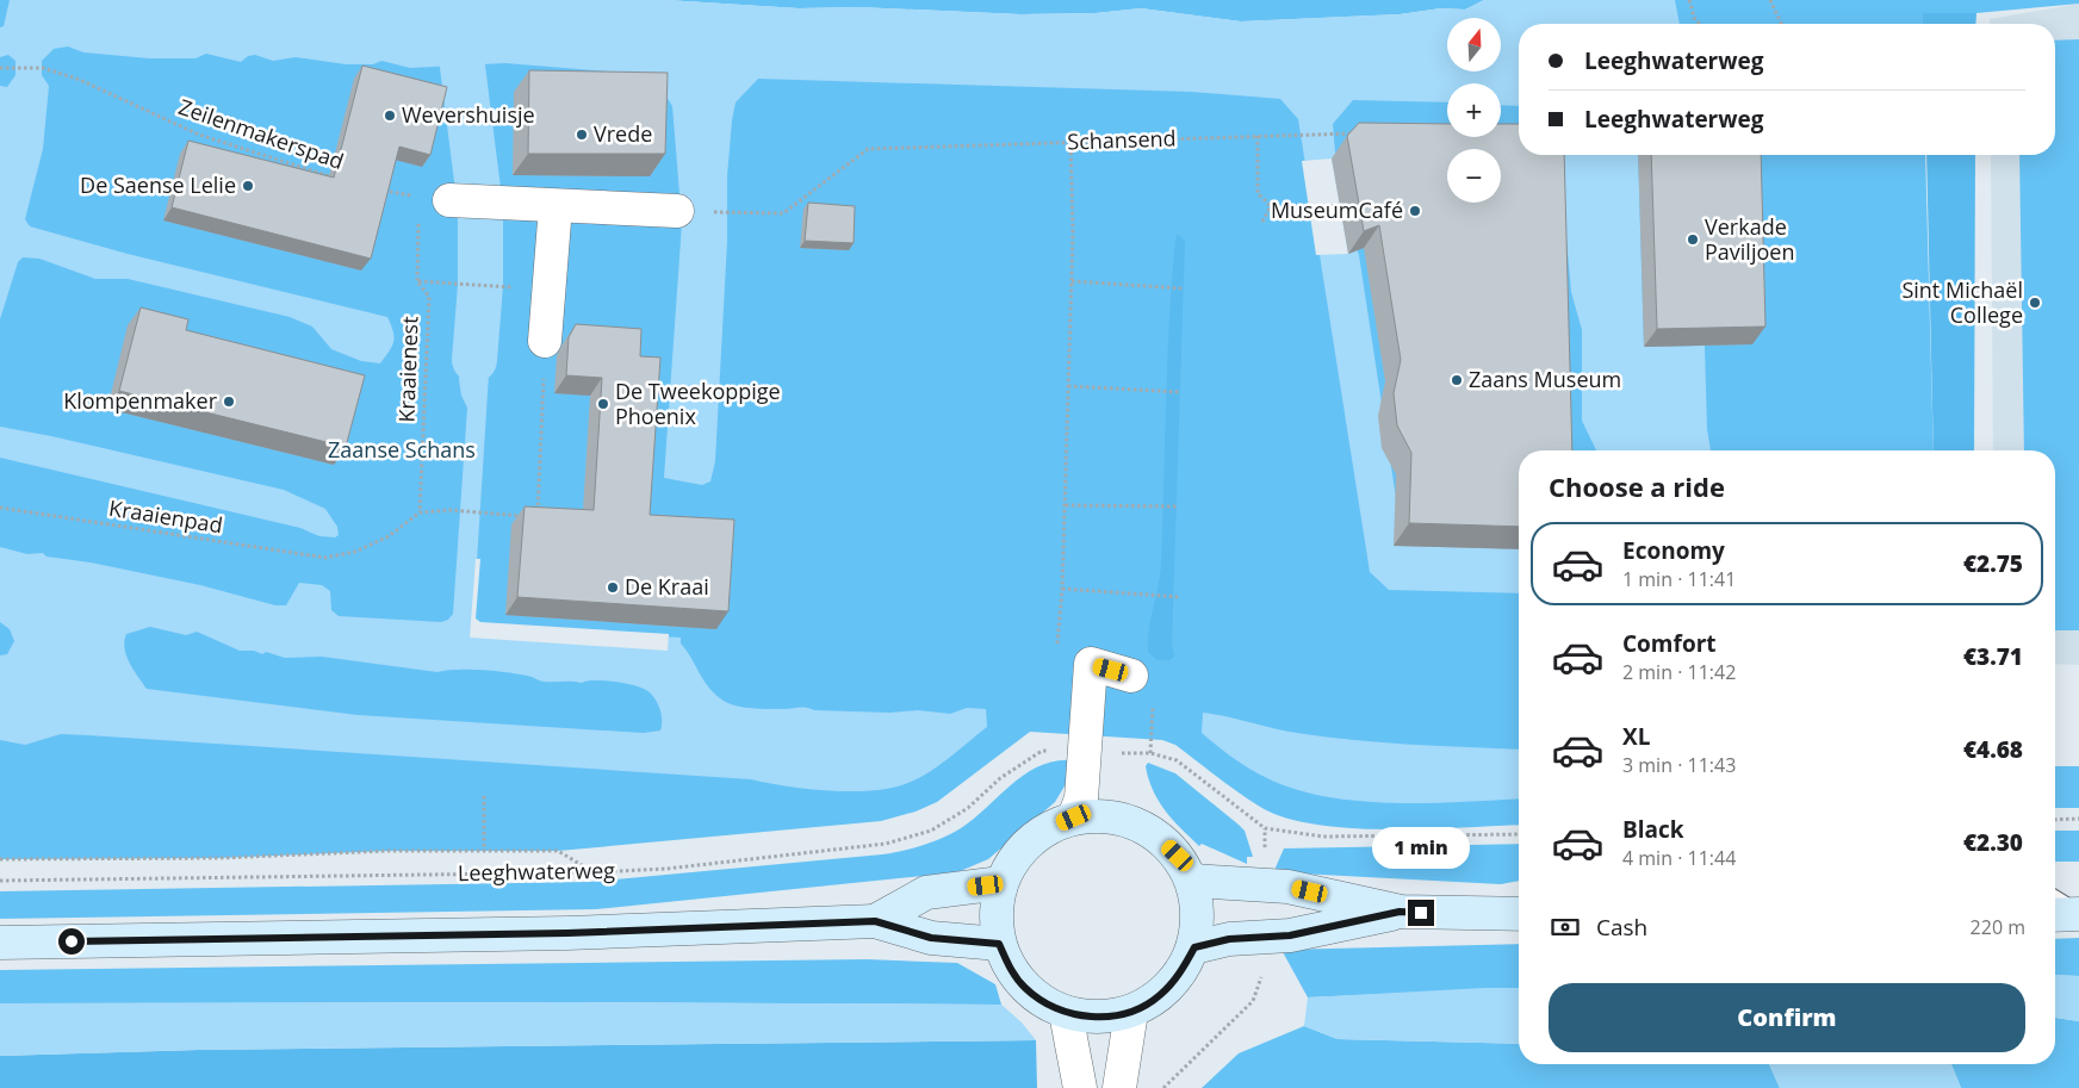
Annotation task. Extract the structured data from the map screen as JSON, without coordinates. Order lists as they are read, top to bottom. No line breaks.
{"streets":{"path":["Zeilenmakerspad","Schansend","Kraaienest","Kraaienpad","Leeghwaterweg"]},"crossings":[["Kraaienest","Kraaienpad"]],"parks":["Zaanse Schans"],"places":["Wevershuisje","Vrede","De Saense Lelie","MuseumCafé","Verkade Paviljoen","Sint Michaël College","Zaans Museum","Klompenmaker","De Tweekoppige Phoenix","De Kraai"],"north":"top","page":{"map_buttons":["+","−"],"banner":["Leeghwaterweg","Leeghwaterweg"],"heading":"Choose a ride","list":[{"name":"Economy","note":"1 min · 11:41","value":"€2.75"},{"name":"Comfort","note":"2 min · 11:42","value":"€3.71"},{"name":"XL","note":"3 min · 11:43","value":"€4.68"},{"name":"Black","note":"4 min · 11:44","value":"€2.30"}],"bubble":"1 min","pay":["Cash","220 m"],"buttons":"Confirm"}}
